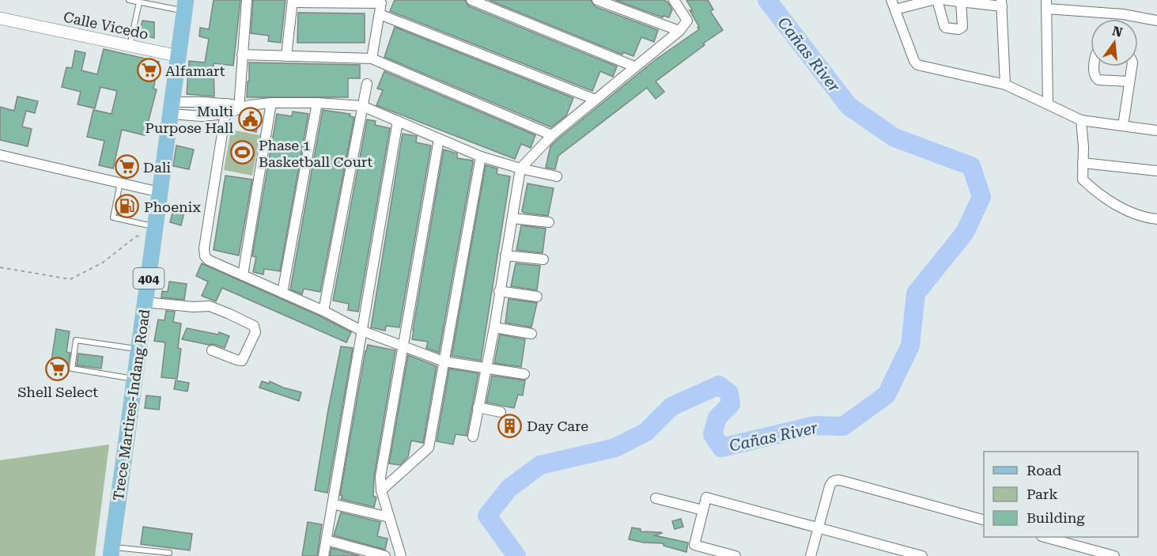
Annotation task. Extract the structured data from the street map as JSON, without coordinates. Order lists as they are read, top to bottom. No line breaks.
{"streets":{"main road":["404","Trece Martires-Indang Road"],"street":["Calle Vicedo"]},"crossings":[["Calle Vicedo","Trece Martires-Indang Road"]],"water":["Cañas River"],"places":{"supermarket":["Alfamart","Dali","Shell Select"],"public building":["Multi Purpose Hall"],"sports":["Phase 1 Basketball Court"],"fuel station":["Phoenix"],"building":["Day Care"]},"legend":["Road","Park","Building"],"north":"top"}
